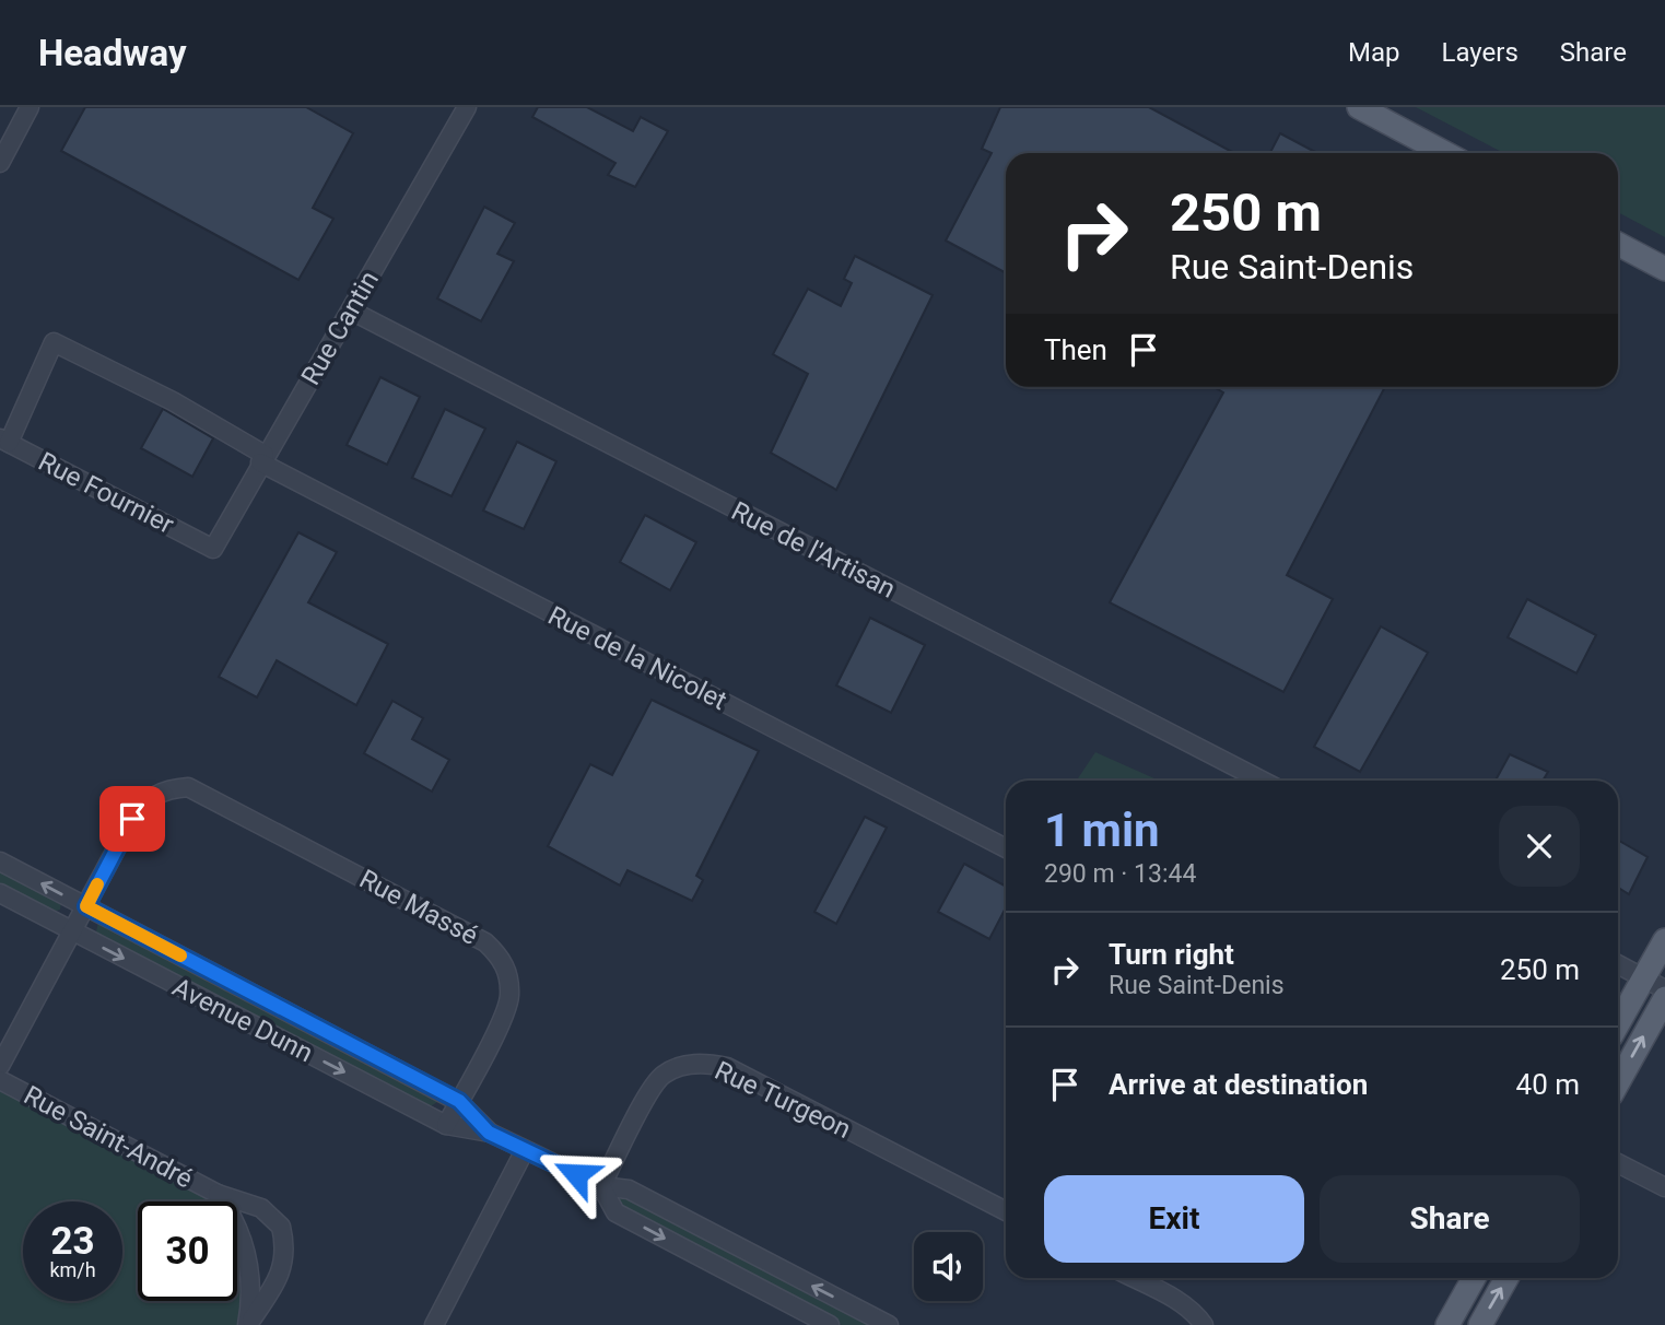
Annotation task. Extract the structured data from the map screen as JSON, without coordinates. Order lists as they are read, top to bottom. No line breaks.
{"streets":{"street":["Rue Cantin","Rue Fournier","Rue de l'Artisan","Rue de la Nicolet","Rue Massé","Avenue Dunn","Rue Turgeon","Rue Saint-André"]},"crossings":[["Rue Cantin","Rue Fournier"],["Rue Cantin","Rue de l'Artisan"],["Rue Cantin","Rue de la Nicolet"],["Rue Fournier","Rue de la Nicolet"],["Rue Massé","Avenue Dunn"],["Avenue Dunn","Rue Turgeon"]],"page":{"header":"Headway","nav":["Map","Layers","Share"],"turn":["250 m","Rue Saint-Denis"],"then":"Then","heading":["1 min","290 m · 13:44"],"list":[{"name":"Turn right","note":"Rue Saint-Denis","value":"250 m"},{"name":"Arrive at destination","value":"40 m"}],"buttons":["Exit","Share"],"speed":"23 km/h","limit":"30"}}
